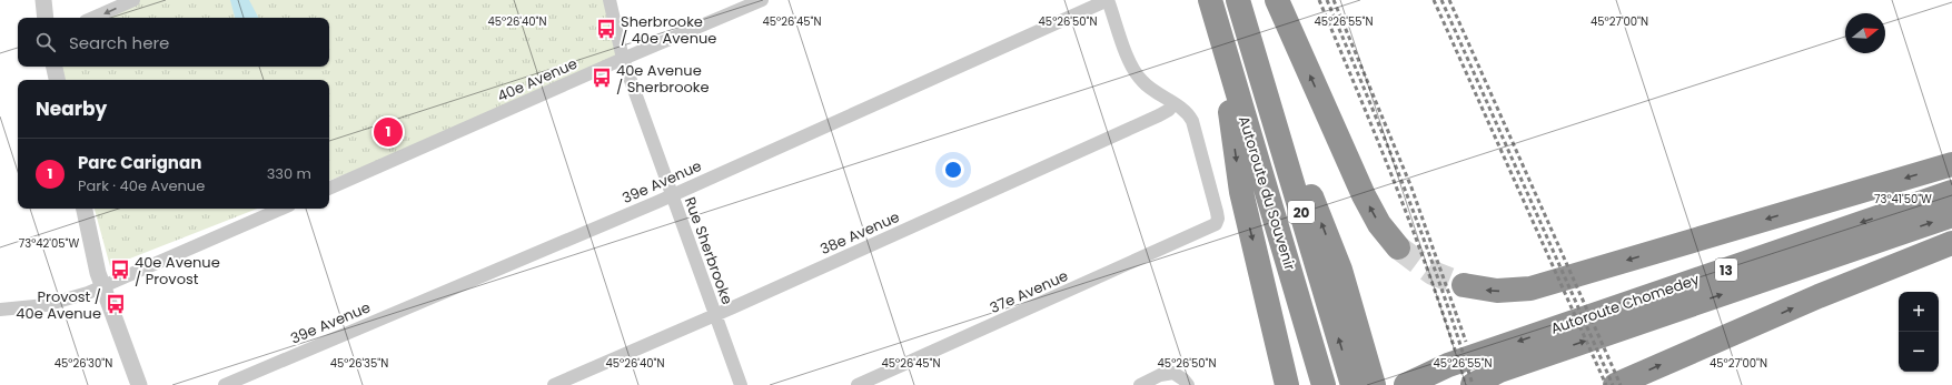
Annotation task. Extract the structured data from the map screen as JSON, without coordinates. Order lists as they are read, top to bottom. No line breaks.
{"streets":{"highway":["Autoroute du Souvenir","20","13","Autoroute Chomedey"],"street":["40e Avenue","39e Avenue","38e Avenue","Rue Sherbrooke","37e Avenue"]},"crossings":[["40e Avenue","Rue Sherbrooke"],["39e Avenue","Rue Sherbrooke"],["38e Avenue","Rue Sherbrooke"],["38e Avenue","37e Avenue"]],"places":{"bus stop":["Sherbrooke / 40e Avenue","40e Avenue / Sherbrooke","40e Avenue / Provost","Provost / 40e Avenue"]},"north":"right","page":{"search":"Search here","heading":"Nearby","pins":"1","list":[{"mark":"1","name":"Parc Carignan","note":"Park · 40e Avenue","value":"330 m"}],"map_buttons":["+","−"]},"coordinates":["45°26'40\"N","45°26'45\"N","45°26'50\"N","45°26'55\"N","45°27'00\"N","73°41'50\"W","73°42'05\"W","45°26'30\"N","45°26'35\"N"]}
